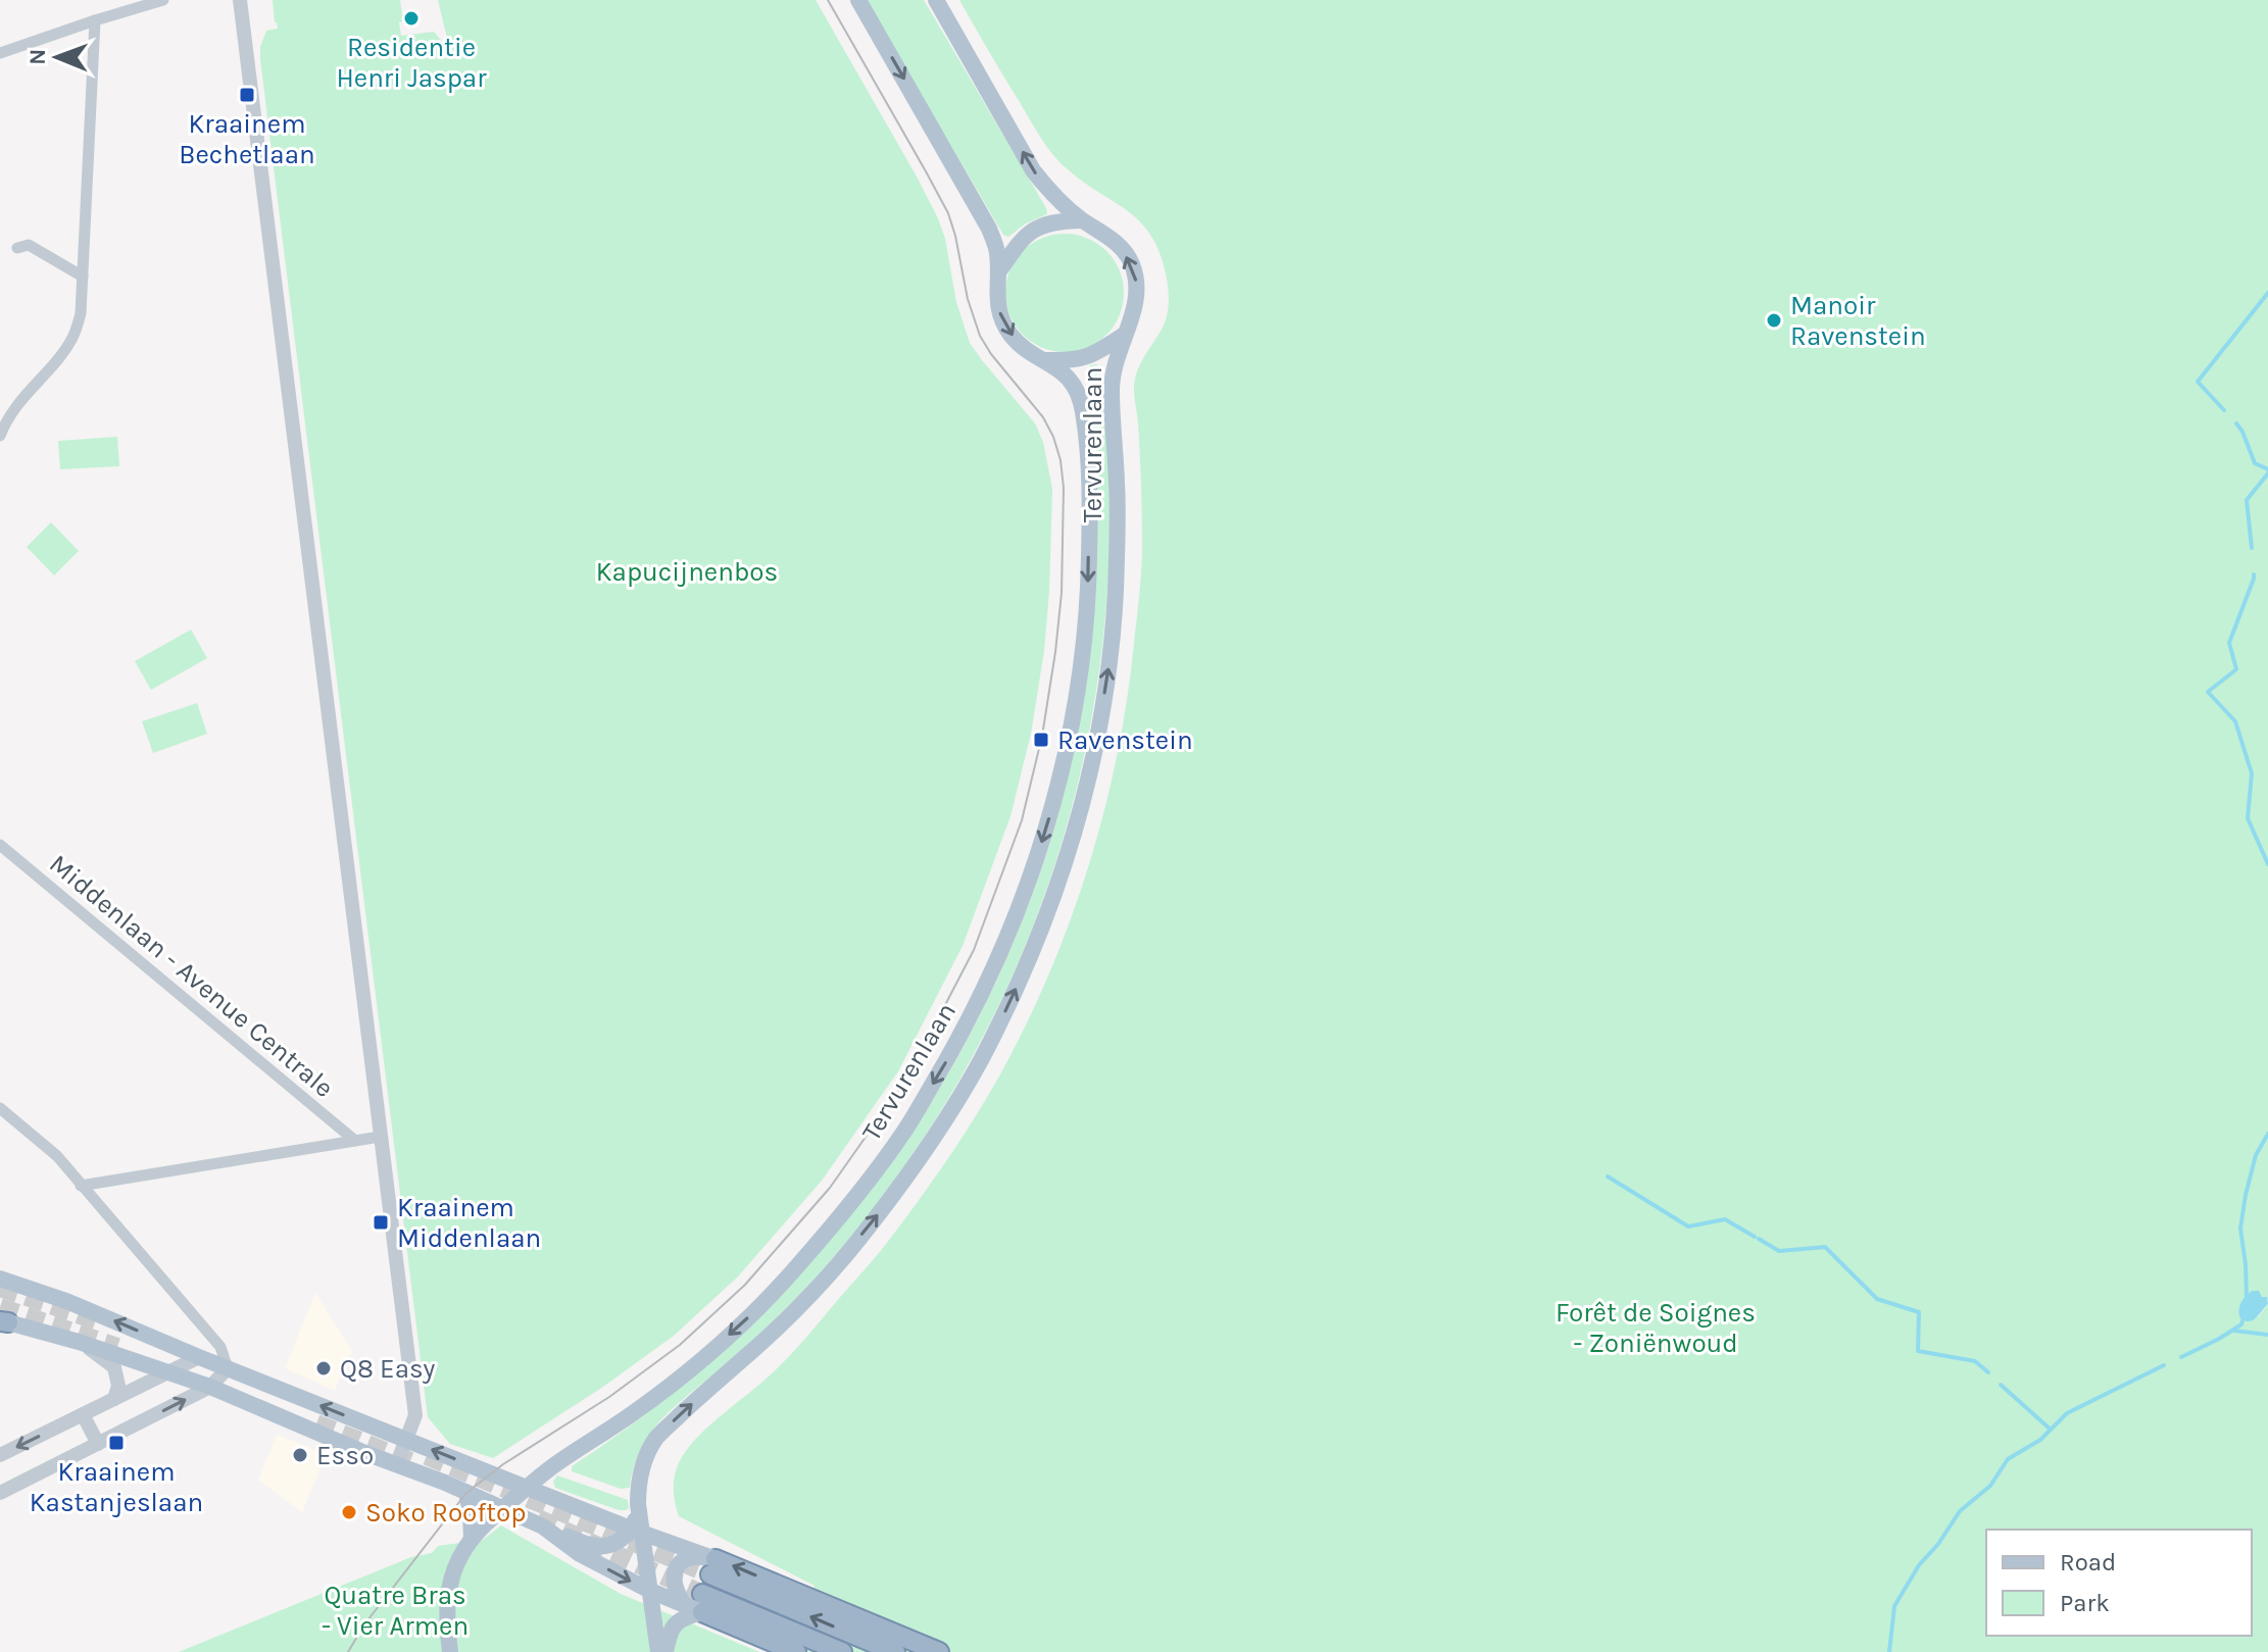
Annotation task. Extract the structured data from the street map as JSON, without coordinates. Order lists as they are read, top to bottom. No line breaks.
{"streets":{"main road":["Tervurenlaan"],"street":["Middenlaan - Avenue Centrale"]},"parks":["Kapucijnenbos","Forêt de Soignes - Zoniënwoud","Quatre Bras - Vier Armen"],"places":{"other":["Residentie Henri Jaspar","Manoir Ravenstein","Q8 Easy","Esso","Soko Rooftop"],"transit":["Kraainem Bechetlaan","Ravenstein","Kraainem Middenlaan","Kraainem Kastanjeslaan"]},"legend":["Road","Park"],"north":"left"}
